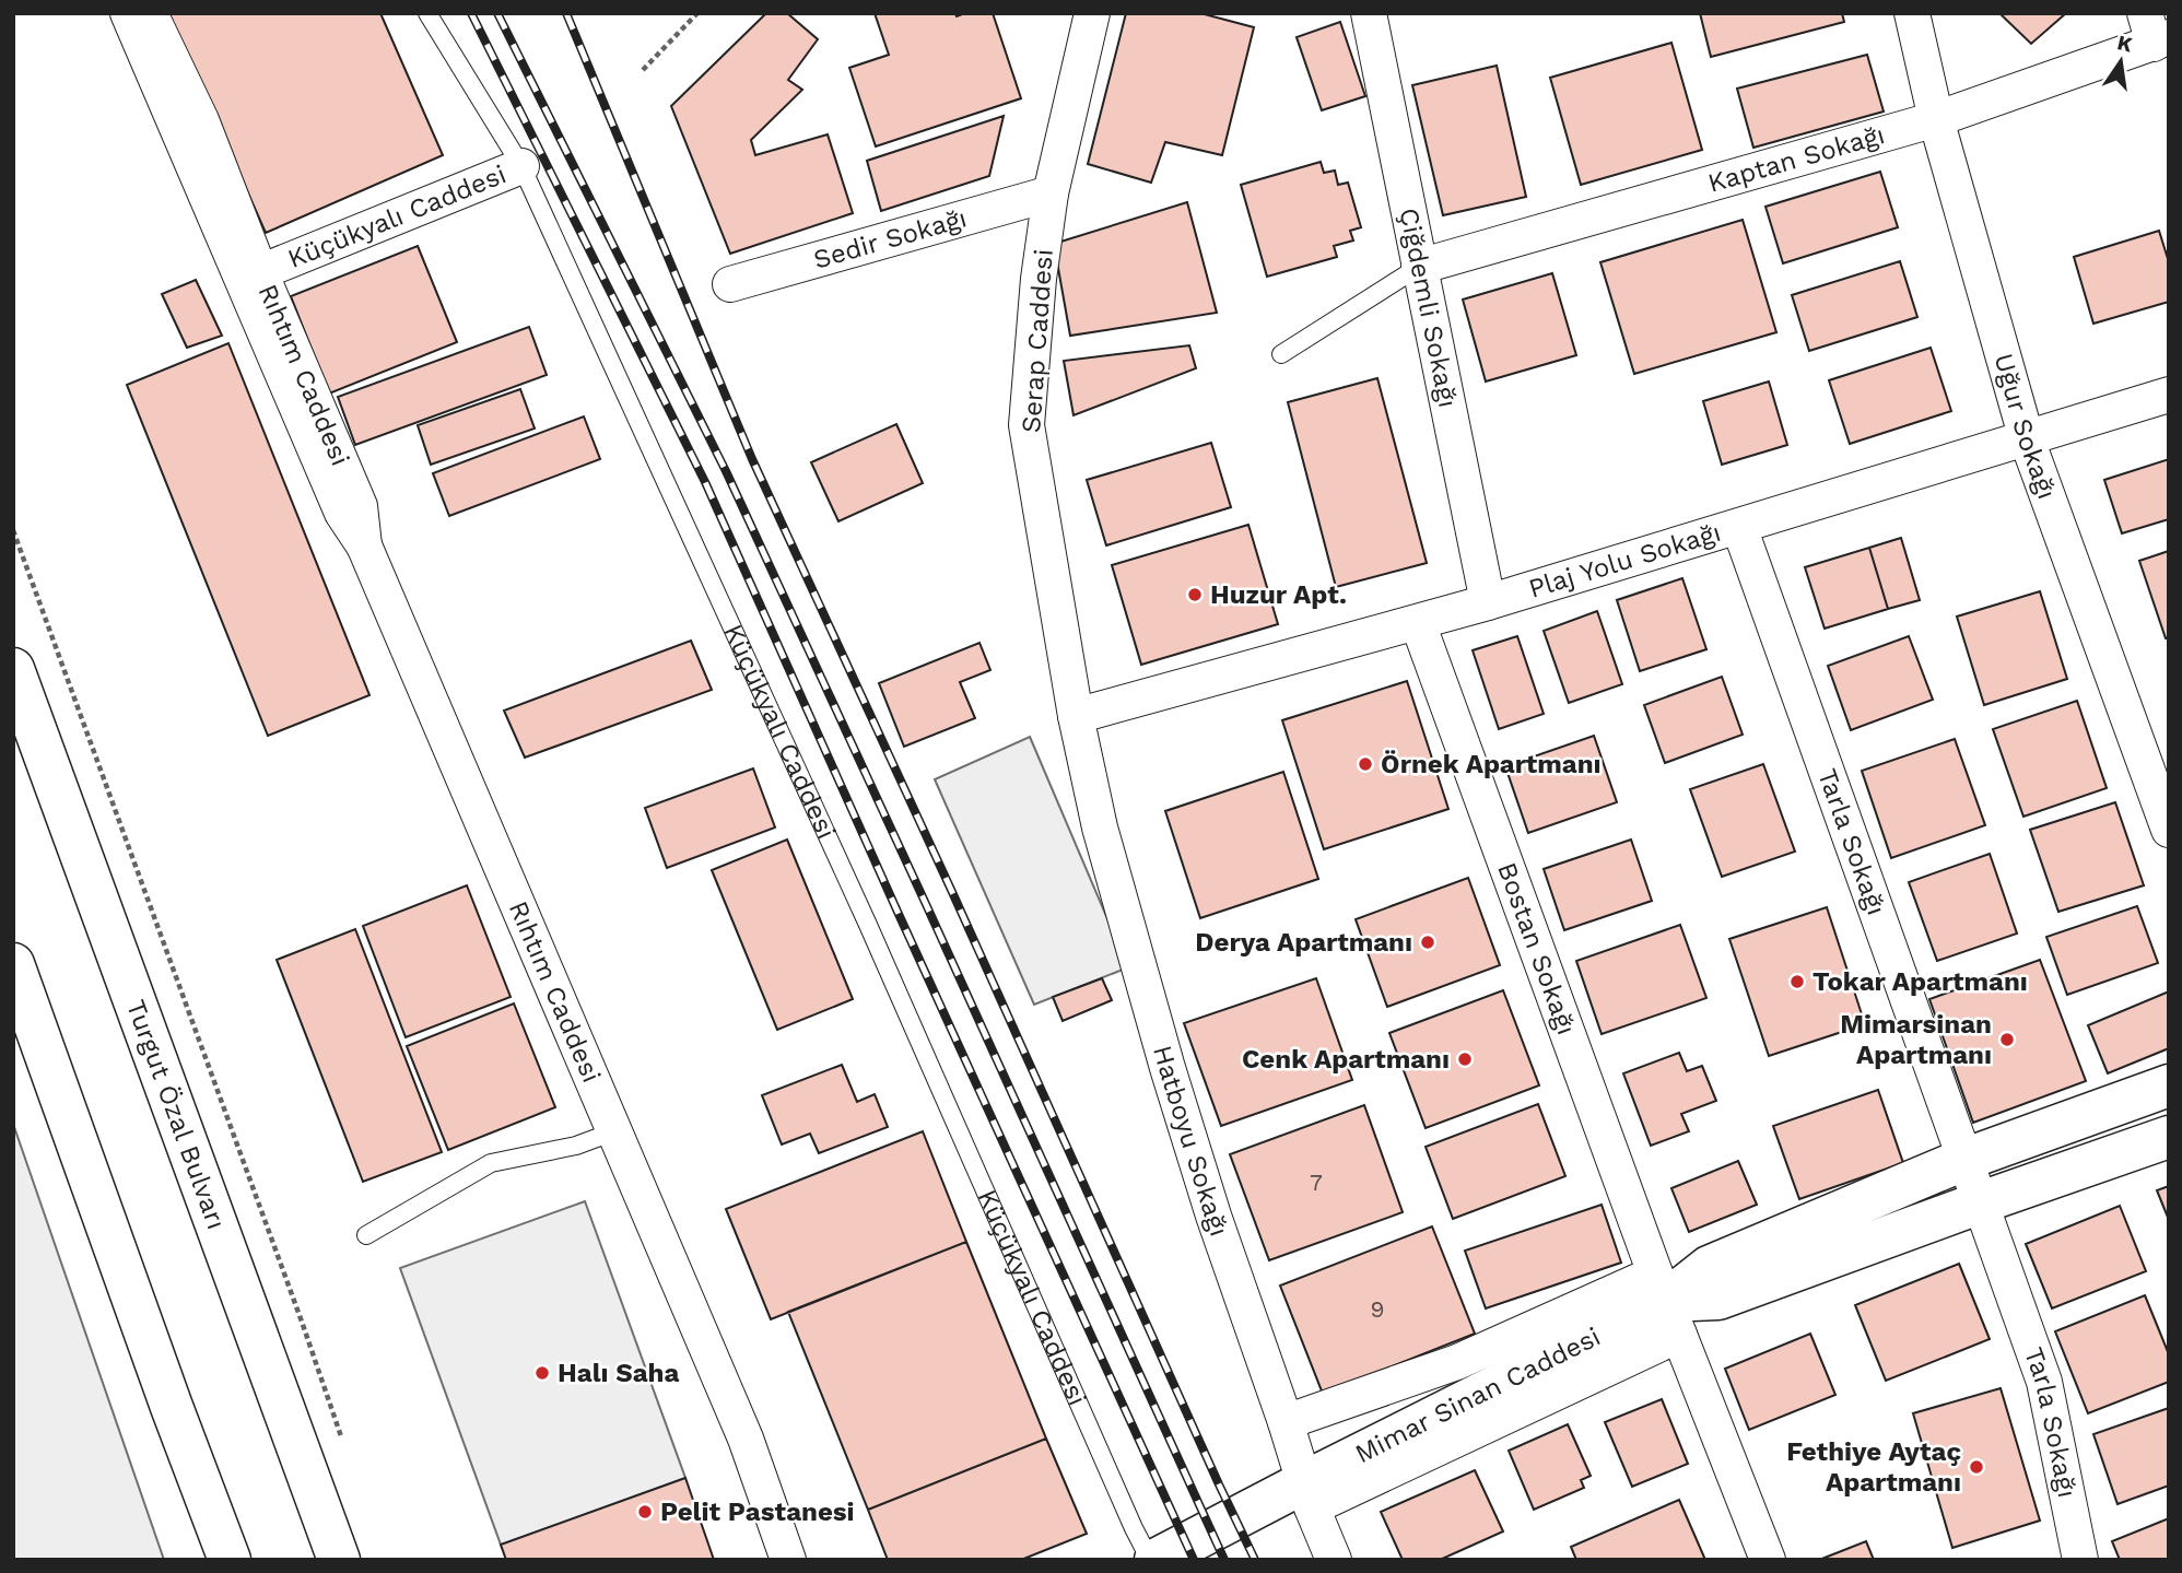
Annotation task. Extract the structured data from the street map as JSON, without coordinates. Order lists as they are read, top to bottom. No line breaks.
{"streets":{"main road":["Turgut Özal Bulvarı","Mimar Sinan Caddesi"],"street":["Kaptan Sokağı","Küçükyalı Caddesi","Sedir Sokağı","Çiğdemli Sokağı","Serap Caddesi","Rıhtım Caddesi","Uğur Sokağı","Plaj Yolu Sokağı","Tarla Sokağı","Bostan Sokağı","Hatboyu Sokağı"]},"crossings":[["Kaptan Sokağı","Çiğdemli Sokağı"],["Kaptan Sokağı","Uğur Sokağı"],["Küçükyalı Caddesi","Rıhtım Caddesi"],["Küçükyalı Caddesi","Mimar Sinan Caddesi"],["Sedir Sokağı","Serap Caddesi"],["Çiğdemli Sokağı","Plaj Yolu Sokağı"],["Serap Caddesi","Plaj Yolu Sokağı"],["Serap Caddesi","Hatboyu Sokağı"],["Uğur Sokağı","Plaj Yolu Sokağı"],["Plaj Yolu Sokağı","Tarla Sokağı"],["Plaj Yolu Sokağı","Bostan Sokağı"],["Plaj Yolu Sokağı","Hatboyu Sokağı"],["Tarla Sokağı","Mimar Sinan Caddesi"],["Bostan Sokağı","Mimar Sinan Caddesi"],["Hatboyu Sokağı","Mimar Sinan Caddesi"]],"places":["Huzur Apt.","Örnek Apartmanı","Derya Apartmanı","Tokar Apartmanı","Mimarsinan Apartmanı","Cenk Apartmanı","Halı Saha","Fethiye Aytaç Apartmanı","Pelit Pastanesi"],"house_numbers":["7","9"],"north":"top"}
